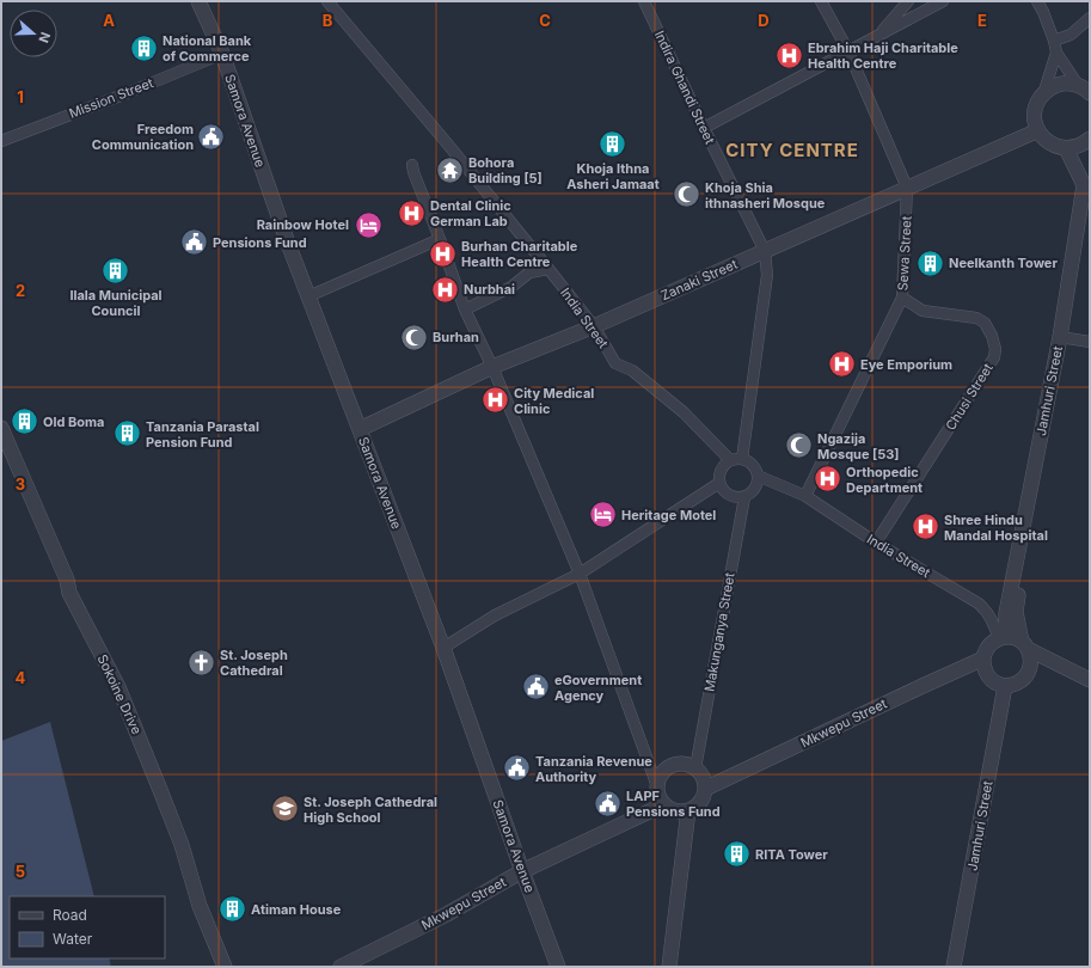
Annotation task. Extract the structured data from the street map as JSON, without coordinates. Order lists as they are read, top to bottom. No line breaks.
{"streets":{"street":["Indira Ghandi Street","Mission Street","Samora Avenue","Sewa Street","Zanaki Street","India Street","Jamhuri Street","Chusi Street","Makunganya Street","Sokoine Drive","Mkwepu Street"]},"crossings":[["Indira Ghandi Street","Zanaki Street"],["Mission Street","Samora Avenue"],["Samora Avenue","Zanaki Street"],["Samora Avenue","Mkwepu Street"],["Sewa Street","Zanaki Street"],["Sewa Street","India Street"],["Sewa Street","Chusi Street"],["Zanaki Street","India Street"],["India Street","Jamhuri Street"],["India Street","Chusi Street"],["India Street","Makunganya Street"],["India Street","Mkwepu Street"],["Jamhuri Street","Mkwepu Street"],["Makunganya Street","Mkwepu Street"]],"districts":["CITY CENTRE"],"places":{"building":["National Bank of Commerce","Khoja Ithna Asheri Jamaat","Neelkanth Tower","Ilala Municipal Council","Old Boma","Tanzania Parastal Pension Fund","RITA Tower","Atiman House"],"hospital":["Ebrahim Haji Charitable Health Centre","Dental Clinic German Lab","Burhan Charitable Health Centre","Nurbhai","Eye Emporium","City Medical Clinic","Orthopedic Department","Shree Hindu Mandal Hospital"],"public building":["Freedom Communication","Pensions Fund","eGovernment Agency","Tanzania Revenue Authority","LAPF Pensions Fund"],"temple":["Bohora Building [5]"],"mosque":["Khoja Shia ithnasheri Mosque","Burhan","Ngazija Mosque [53]"],"hotel":["Rainbow Hotel","Heritage Motel"],"church":["St. Joseph Cathedral"],"school or university":["St. Joseph Cathedral High School"]},"legend":["Road","Water"],"north":"right","grid":{"columns":["A","B","C","D","E"],"rows":["1","2","3","4","5"]}}
